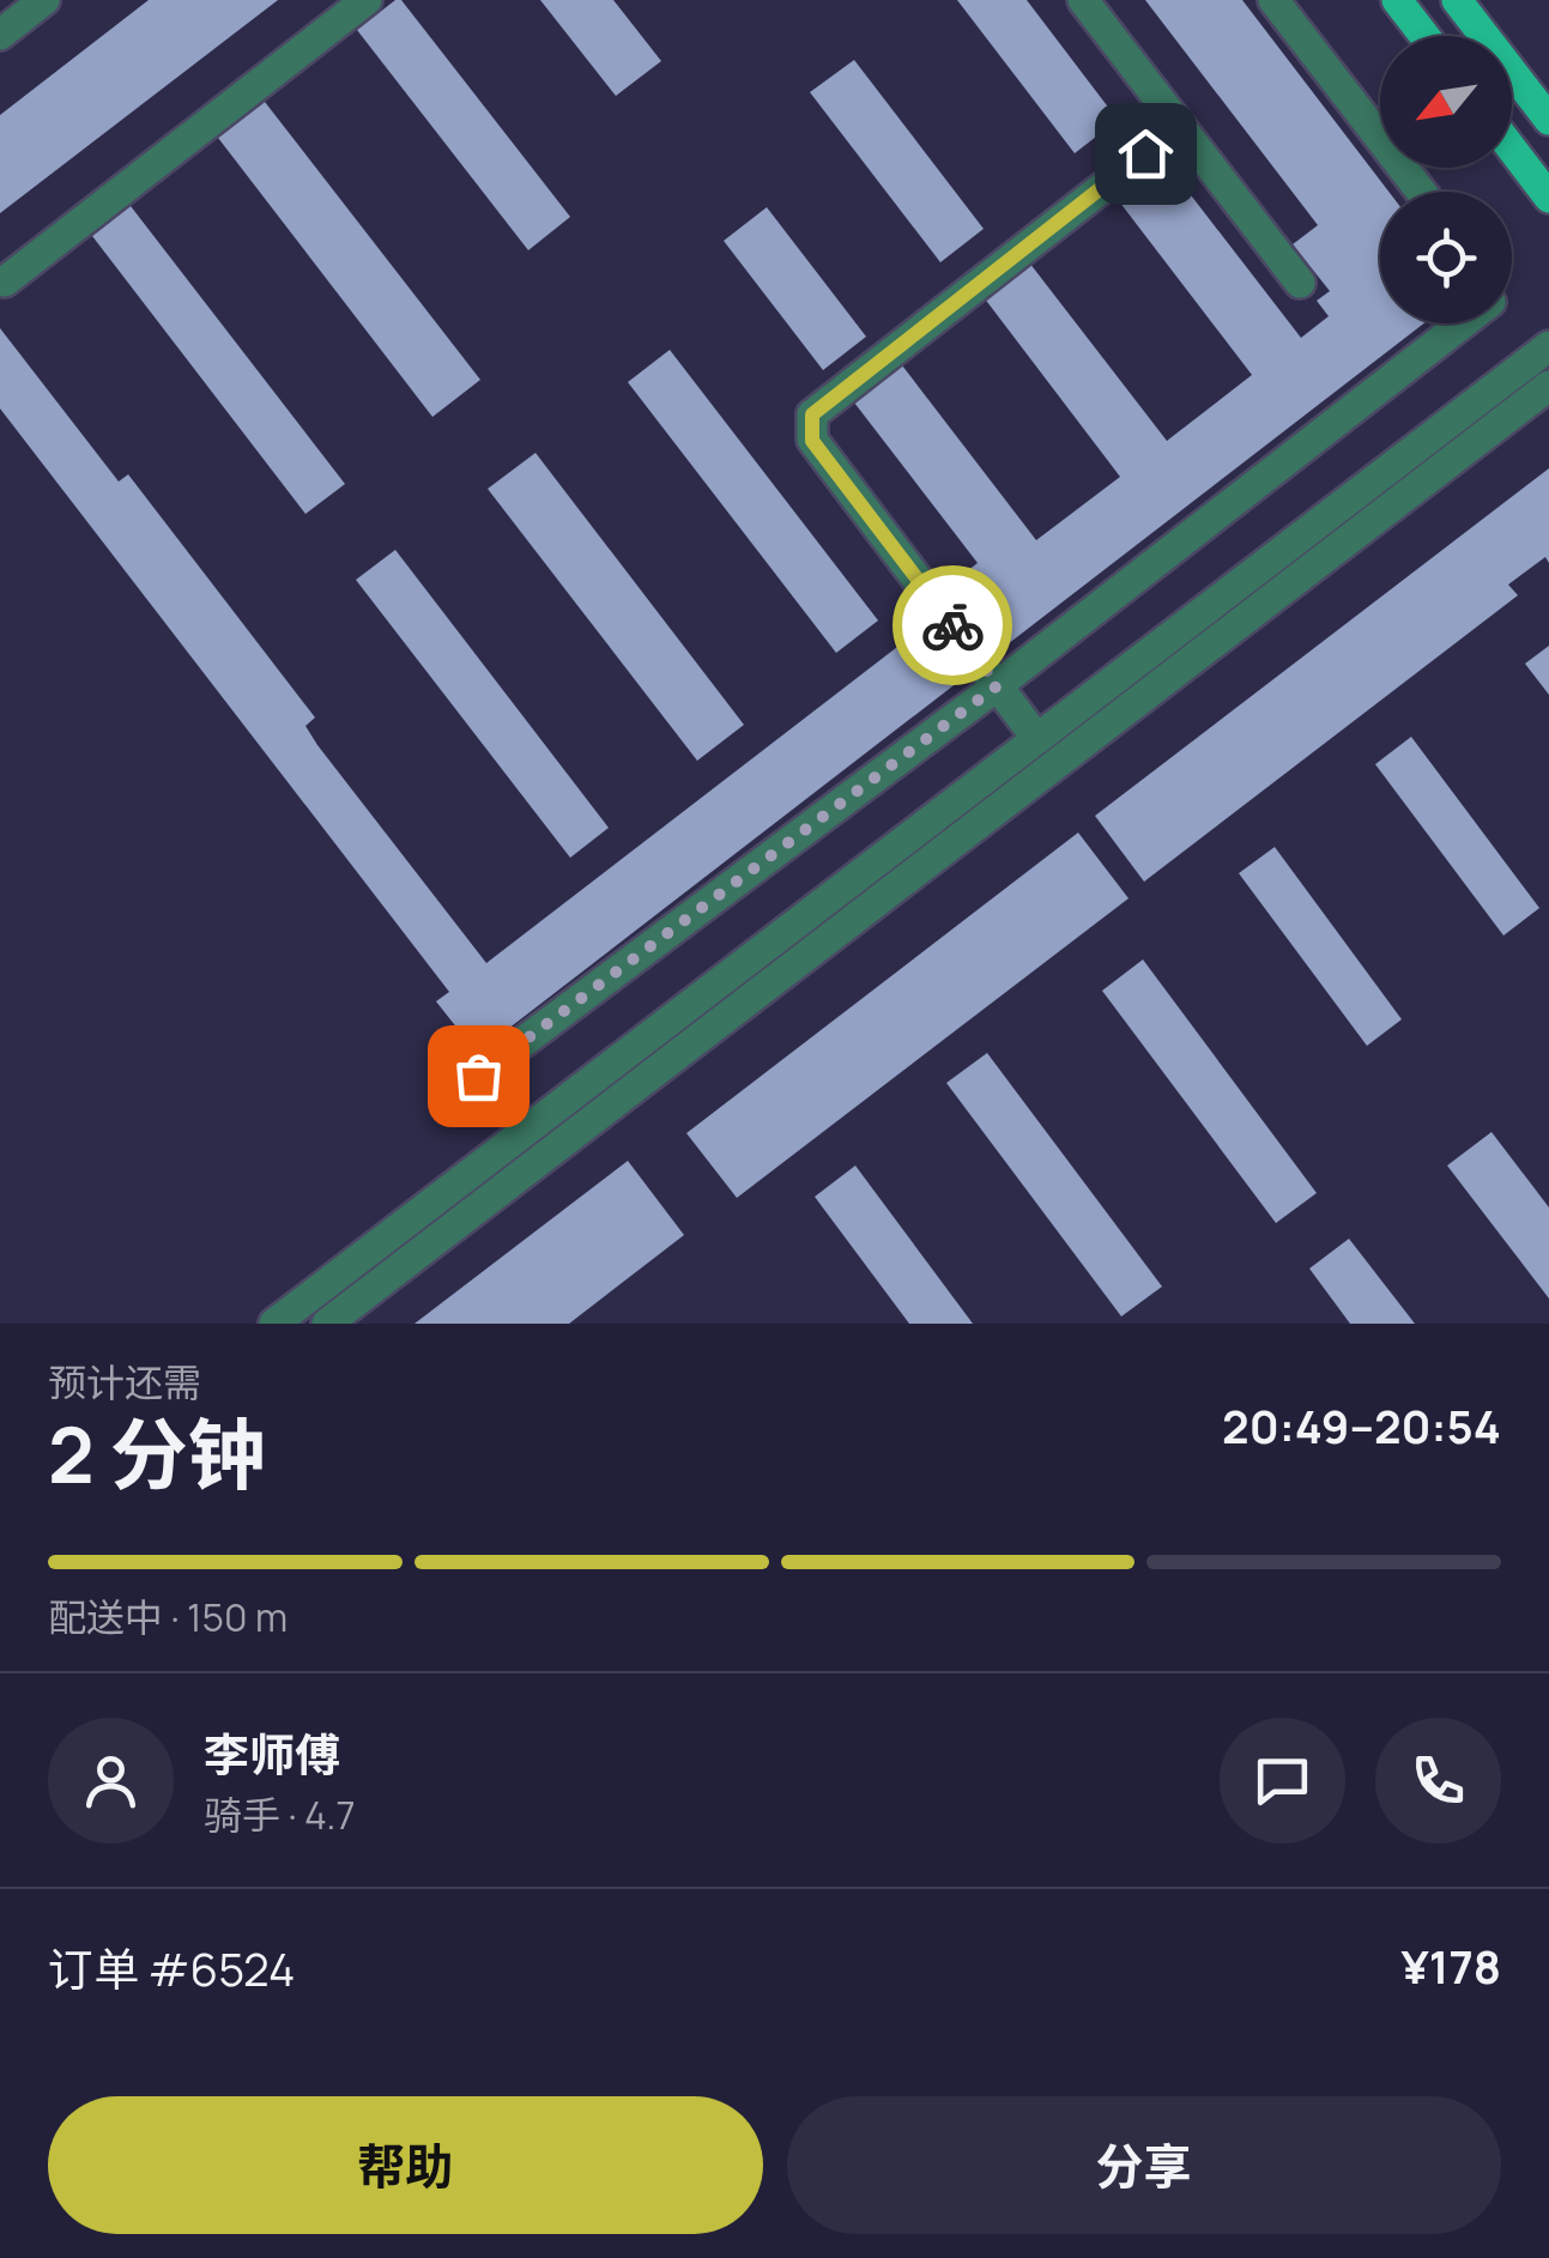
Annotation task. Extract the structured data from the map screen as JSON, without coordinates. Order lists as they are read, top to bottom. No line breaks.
{"north":"bottom left","page":{"heading":["2 分钟","预计还需","20:49–20:54"],"panel":["李师傅","骑手 · 4.7","订单 #6524","¥178"],"bar":"配送中 · 150 m","buttons":["帮助","分享"]}}
